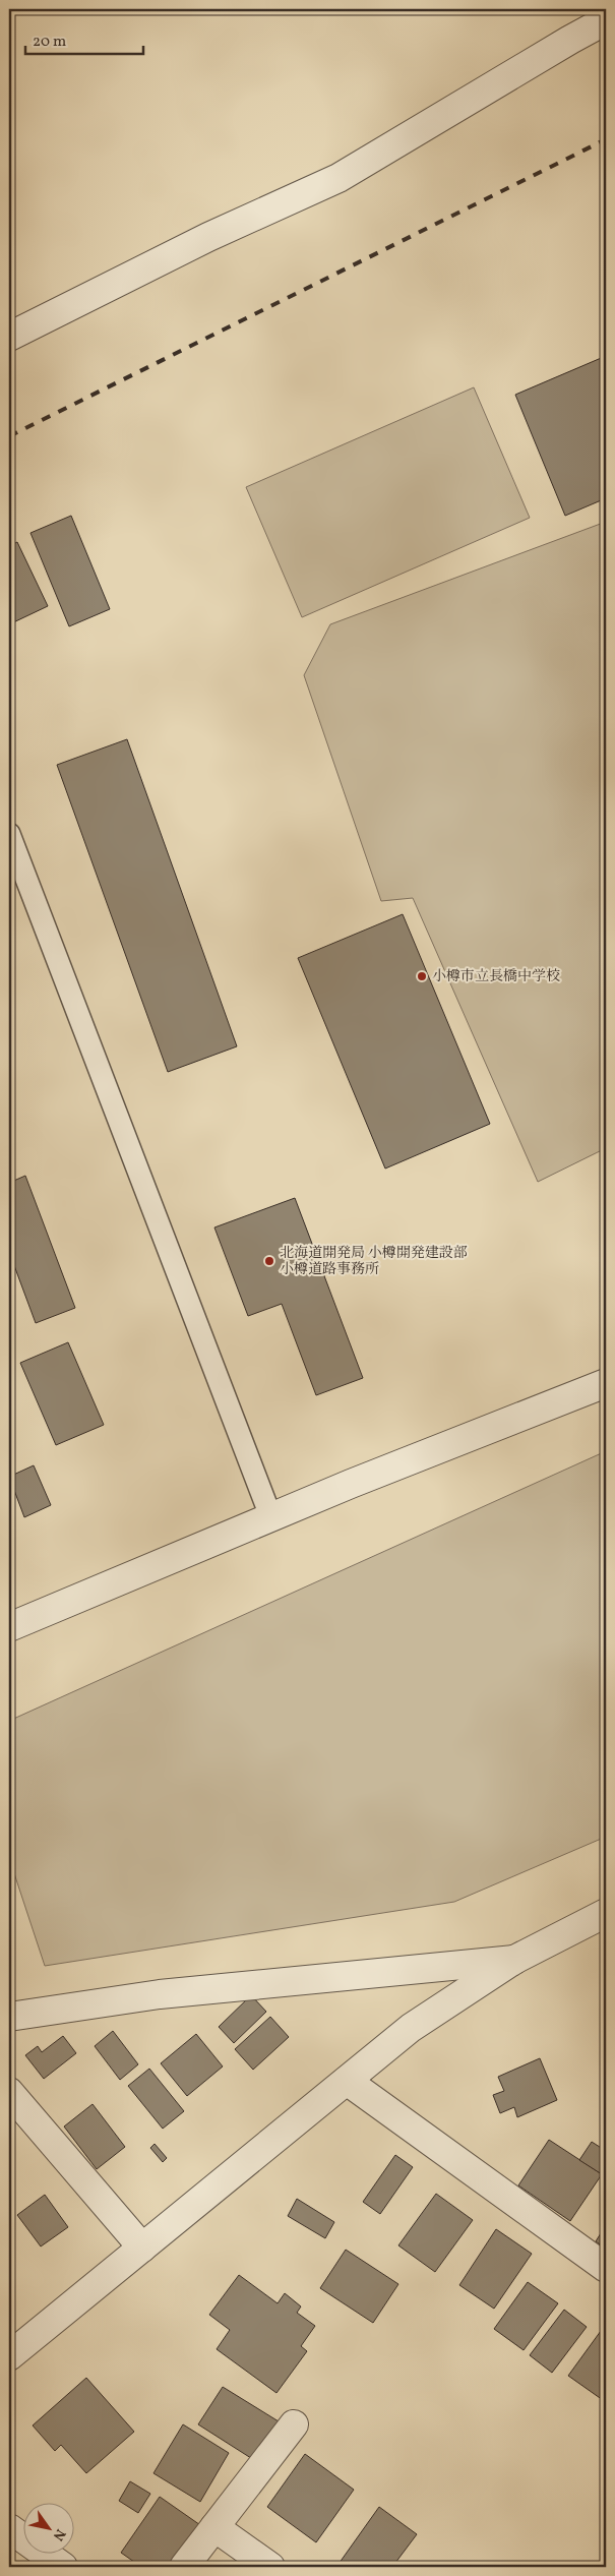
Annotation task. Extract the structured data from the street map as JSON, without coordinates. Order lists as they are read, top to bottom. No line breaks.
{"places":["小樽市立長橋中学校","北海道開発局 小樽開発建設部 小樽道路事務所"],"scale_bar":"20 m","north":"bottom right"}
